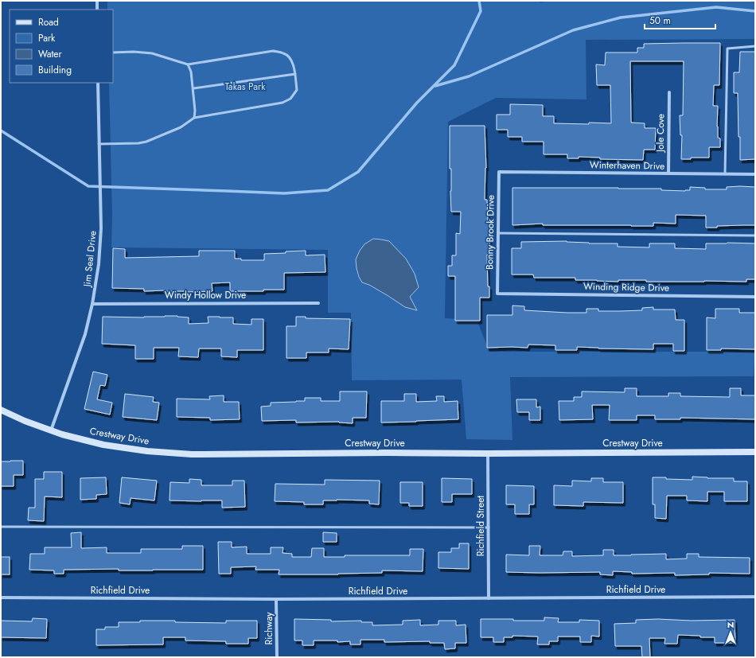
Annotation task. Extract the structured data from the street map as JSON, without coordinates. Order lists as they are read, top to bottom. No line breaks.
{"streets":{"main road":["Crestway Drive"],"street":["Jole Cove","Winterhaven Drive","Bonny Brook Drive","Jim Seal Drive","Winding Ridge Drive","Windy Hollow Drive","Richfield Street","Richfield Drive","Richway"]},"crossings":[["Jole Cove","Winterhaven Drive"],["Winterhaven Drive","Bonny Brook Drive"],["Bonny Brook Drive","Winding Ridge Drive"],["Jim Seal Drive","Windy Hollow Drive"],["Jim Seal Drive","Crestway Drive"],["Crestway Drive","Richfield Street"],["Richfield Street","Richfield Drive"],["Richfield Drive","Richway"]],"parks":["Takas Park"],"legend":["Road","Park","Water","Building"],"scale_bar":"50 m","north":"top"}
